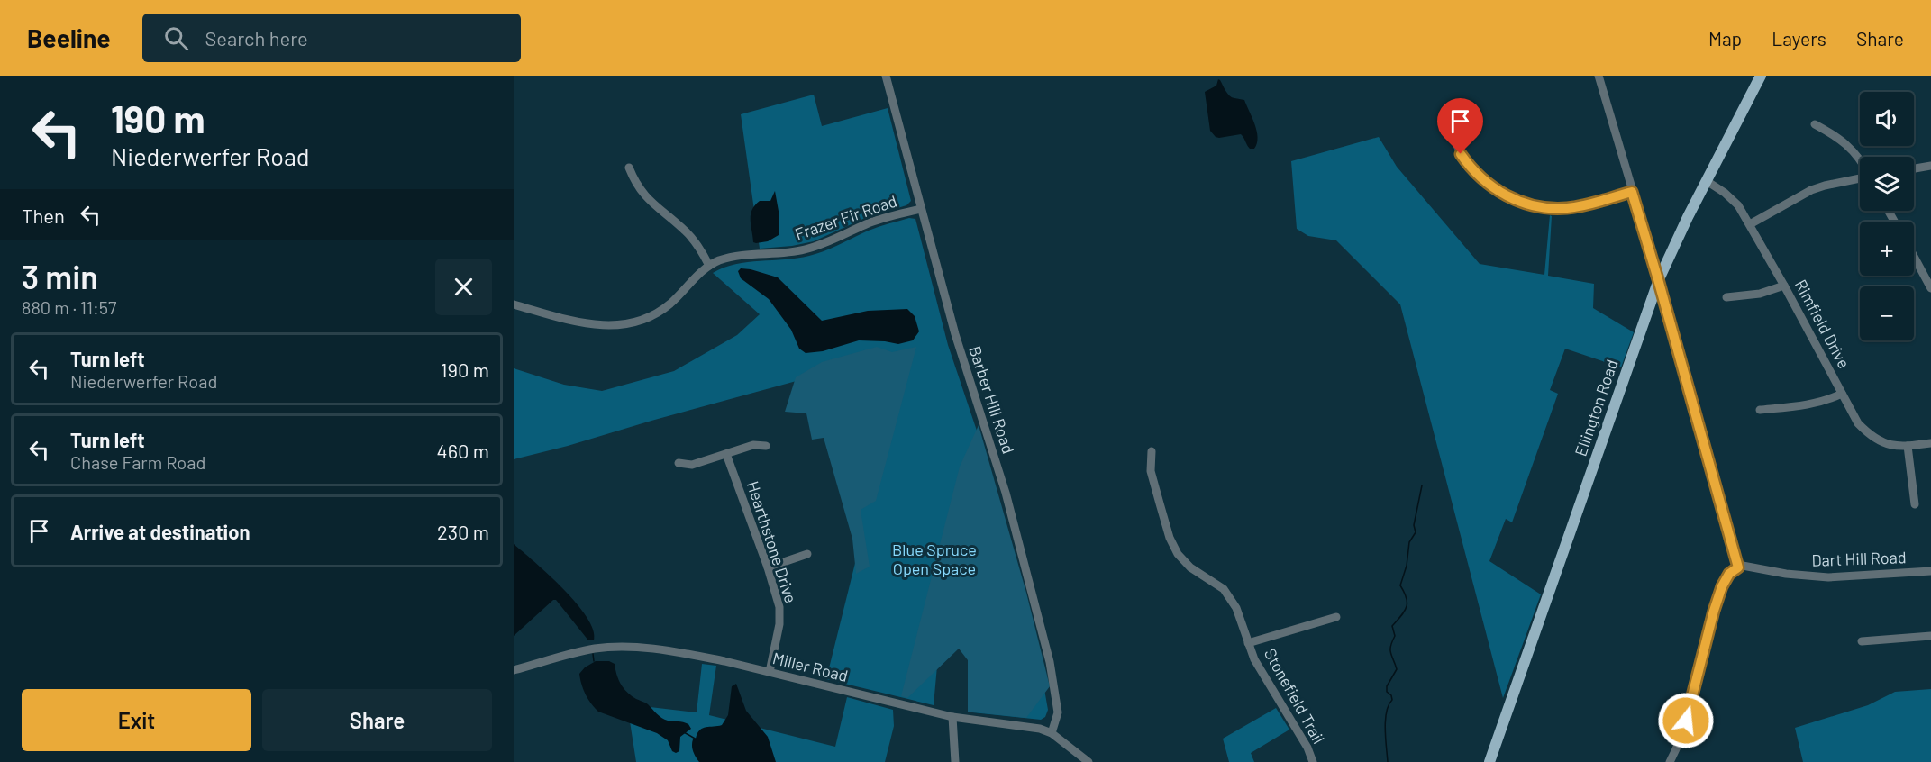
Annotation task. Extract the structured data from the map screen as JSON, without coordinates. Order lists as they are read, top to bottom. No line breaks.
{"streets":{"main road":["Ellington Road"],"street":["Frazer Fir Road","Rimfield Drive","Barber Hill Road","Hearthstone Drive","Dart Hill Road","Miller Road","Stonefield Trail"]},"crossings":[["Frazer Fir Road","Barber Hill Road"],["Rimfield Drive","Ellington Road"],["Barber Hill Road","Miller Road"],["Hearthstone Drive","Miller Road"]],"parks":["Blue Spruce Open Space"],"page":{"header":"Beeline","search":"Search here","nav":["Map","Layers","Share"],"turn":["190 m","Niederwerfer Road"],"map_buttons":["+","−"],"then":"Then","heading":["3 min","880 m · 11:57"],"list":[{"name":"Turn left","note":"Niederwerfer Road","value":"190 m"},{"name":"Turn left","note":"Chase Farm Road","value":"460 m"},{"name":"Arrive at destination","value":"230 m"}],"buttons":["Exit","Share"]}}
